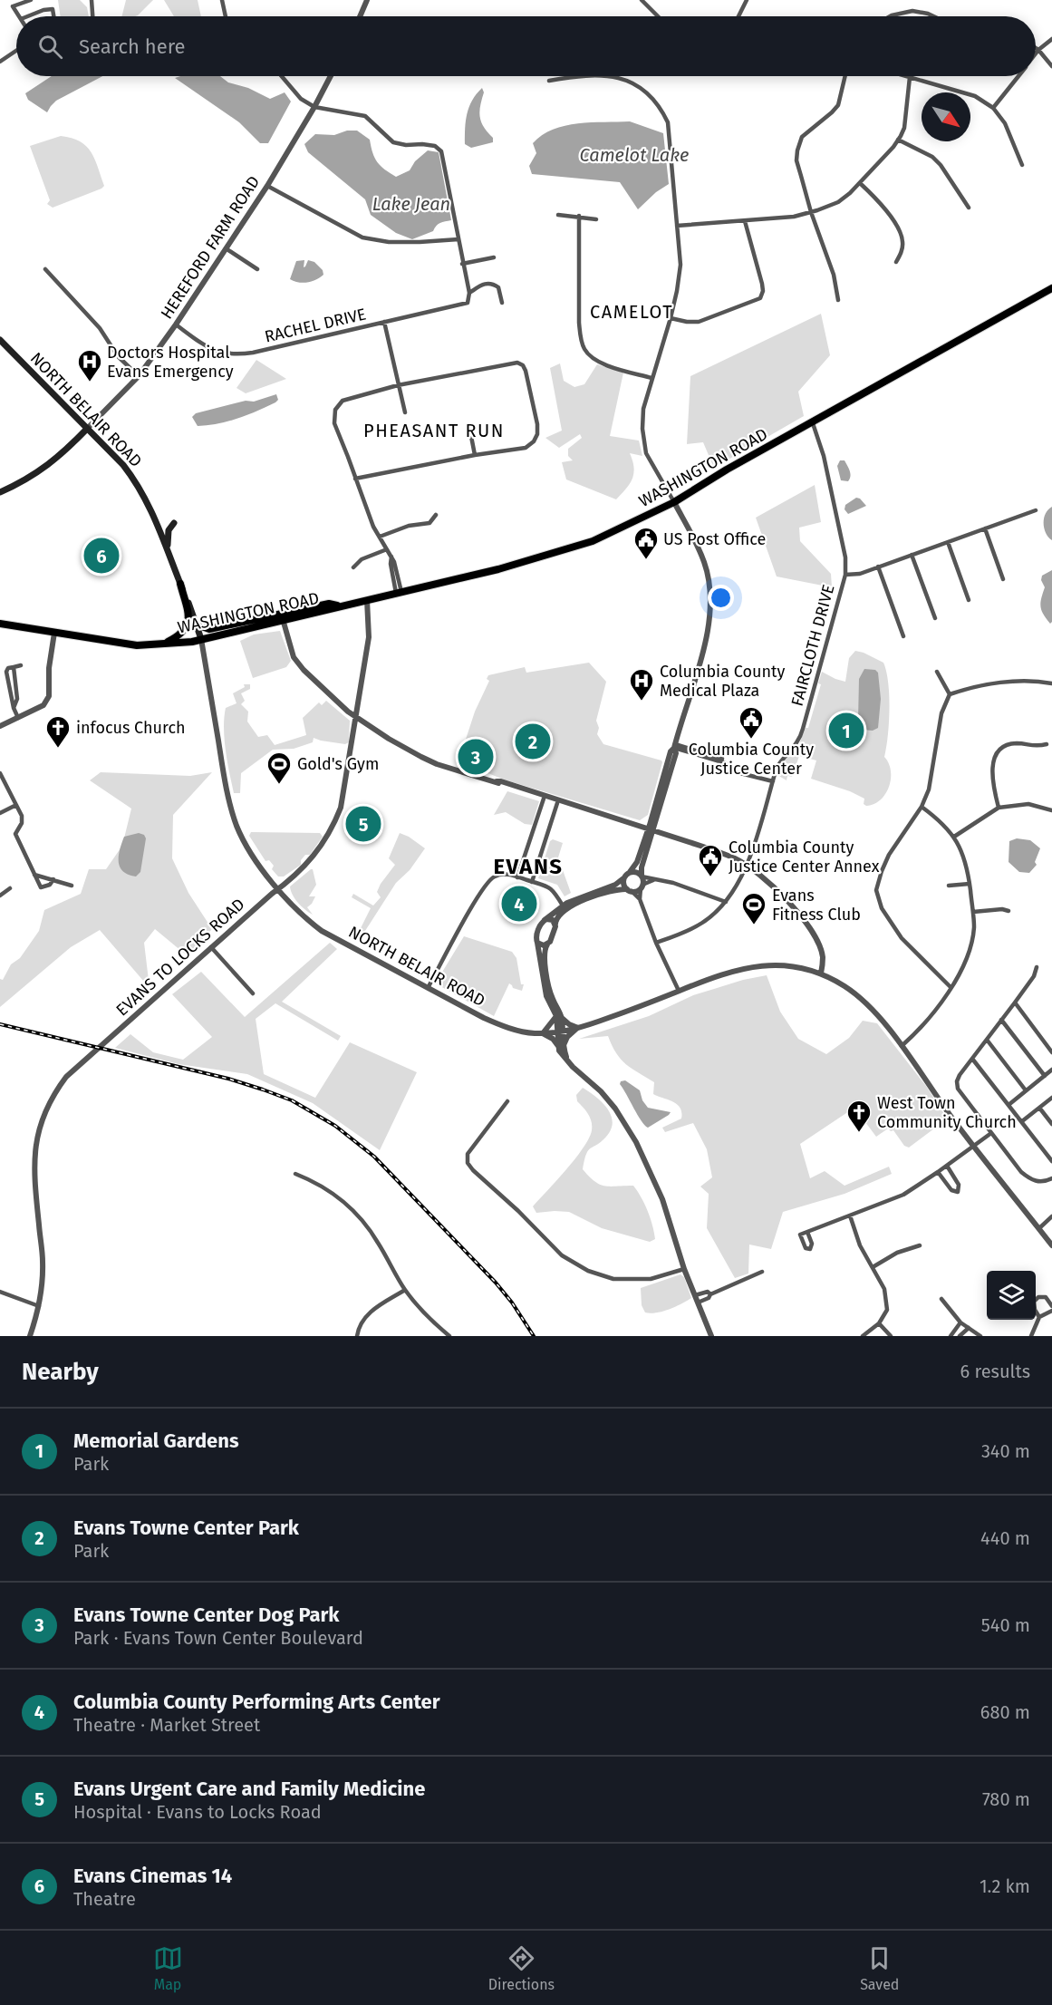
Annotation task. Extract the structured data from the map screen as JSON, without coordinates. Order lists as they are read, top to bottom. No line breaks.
{"streets":{"main road":["NORTH BELAIR ROAD","WASHINGTON ROAD"],"street":["HEREFORD FARM ROAD","RACHEL DRIVE","FAIRCLOTH DRIVE","EVANS TO LOCKS ROAD"]},"crossings":[["HEREFORD FARM ROAD","RACHEL DRIVE"],["HEREFORD FARM ROAD","NORTH BELAIR ROAD"],["NORTH BELAIR ROAD","WASHINGTON ROAD"],["NORTH BELAIR ROAD","FAIRCLOTH DRIVE"],["NORTH BELAIR ROAD","EVANS TO LOCKS ROAD"],["WASHINGTON ROAD","FAIRCLOTH DRIVE"],["WASHINGTON ROAD","EVANS TO LOCKS ROAD"]],"districts":["CAMELOT","PHEASANT RUN","EVANS"],"water":["Camelot Lake","Lake Jean"],"places":{"hospital":["Doctors Hospital Evans Emergency","Columbia County Medical Plaza"],"public building":["US Post Office","Columbia County Justice Center","Columbia County Justice Center Annex"],"church":["infocus Church","West Town Community Church"],"sports":["Gold's Gym","Evans Fitness Club"]},"north":"bottom right","page":{"search":"Search here","pins":["6","1","2","3","5","4"],"heading":["Nearby","6 results"],"list":[{"mark":"1","name":"Memorial Gardens","note":"Park","value":"340 m"},{"mark":"2","name":"Evans Towne Center Park","note":"Park","value":"440 m"},{"mark":"3","name":"Evans Towne Center Dog Park","note":"Park · Evans Town Center Boulevard","value":"540 m"},{"mark":"4","name":"Columbia County Performing Arts Center","note":"Theatre · Market Street","value":"680 m"},{"mark":"5","name":"Evans Urgent Care and Family Medicine","note":"Hospital · Evans to Locks Road","value":"780 m"},{"mark":"6","name":"Evans Cinemas 14","note":"Theatre","value":"1.2 km"}],"nav":["Map","Directions","Saved"]}}
